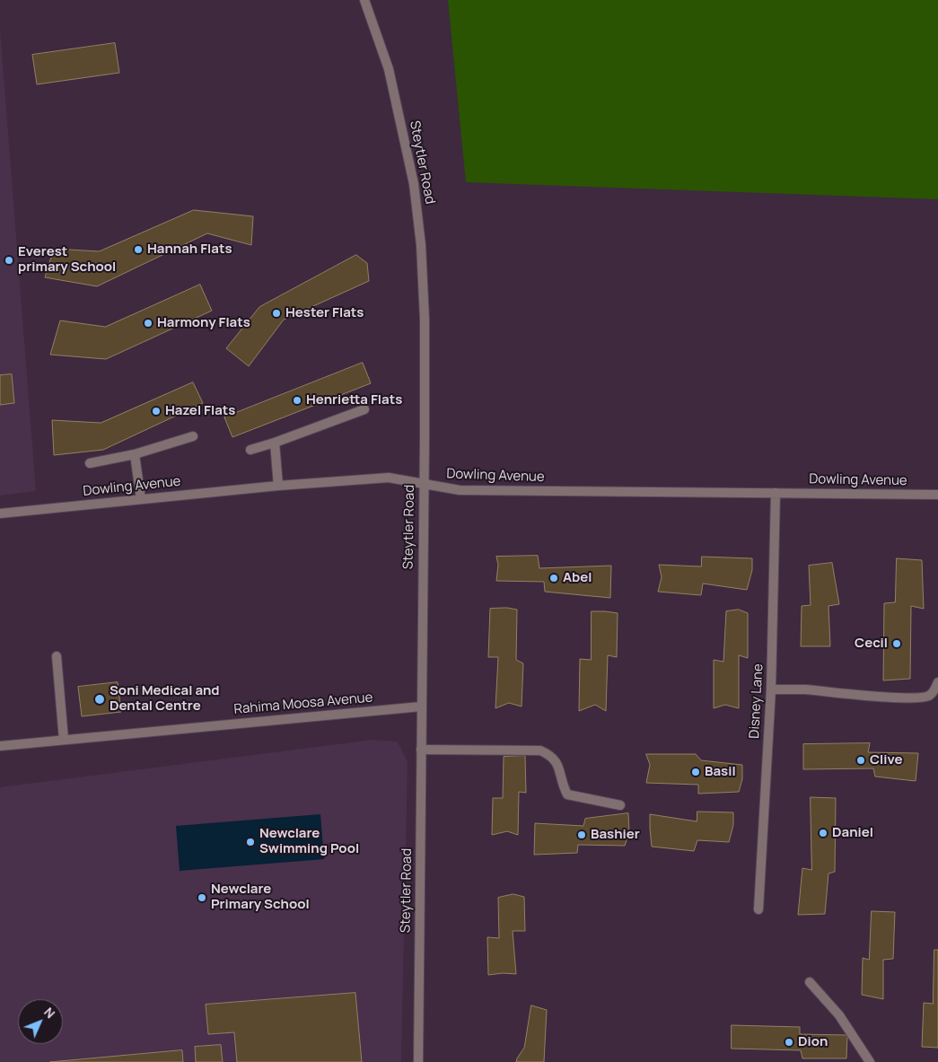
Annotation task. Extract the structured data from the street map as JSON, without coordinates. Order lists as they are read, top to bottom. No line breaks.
{"streets":{"street":["Steytler Road","Dowling Avenue","Disney Lane","Rahima Moosa Avenue"]},"crossings":[["Steytler Road","Dowling Avenue"],["Steytler Road","Rahima Moosa Avenue"],["Dowling Avenue","Disney Lane"]],"places":["Hannah Flats","Everest primary School","Hester Flats","Harmony Flats","Henrietta Flats","Hazel Flats","Abel","Cecil","Soni Medical and Dental Centre","Clive","Basil","Daniel","Bashier","Newclare Swimming Pool","Newclare Primary School","Dion"],"north":"top right"}
